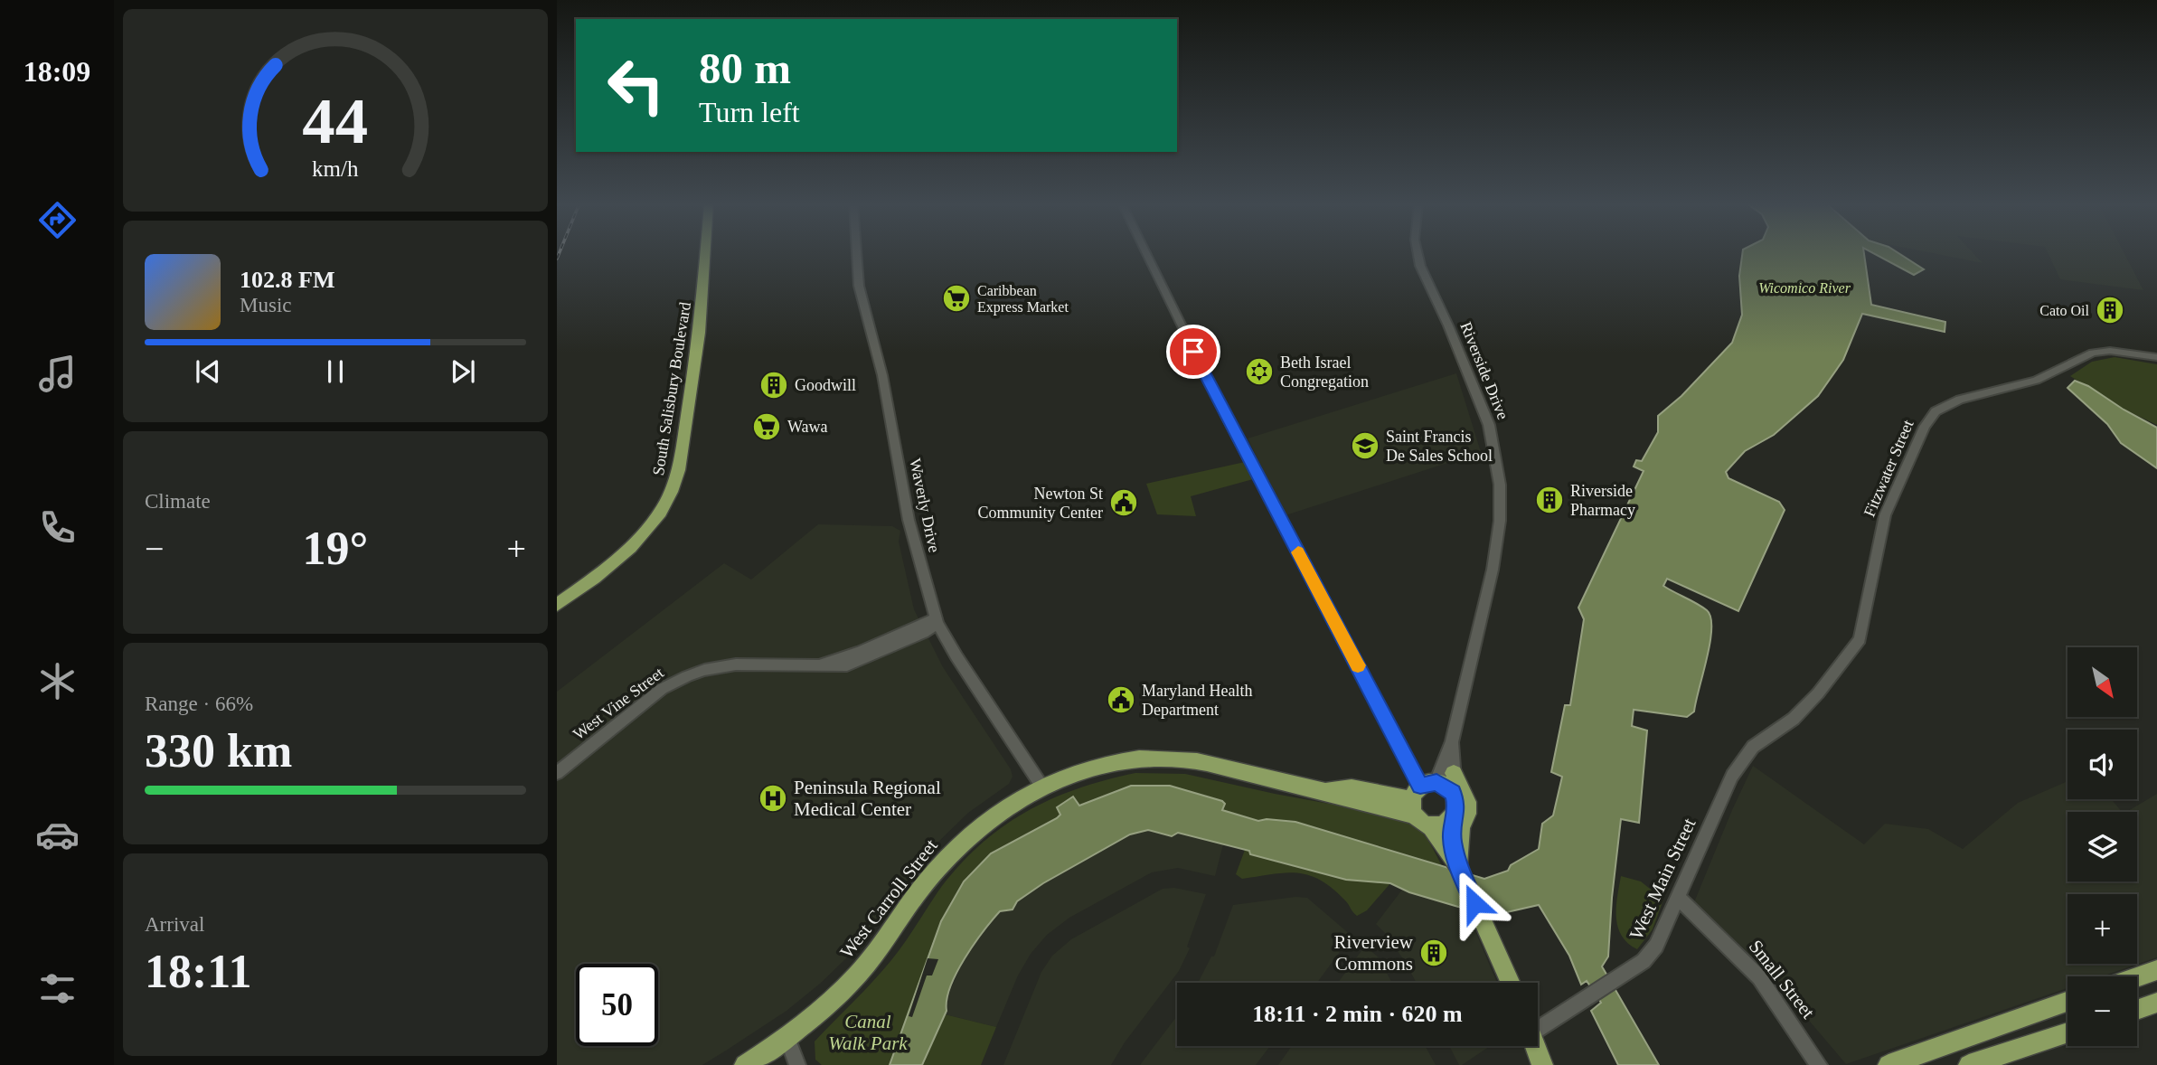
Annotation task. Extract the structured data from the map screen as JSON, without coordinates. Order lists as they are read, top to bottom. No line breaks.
{"streets":{"main road":["South Salisbury Boulevard","West Carroll Street"],"street":["Riverside Drive","Fitzwater Street","Waverly Drive","West Vine Street","West Main Street","Small Street"]},"crossings":[["Riverside Drive","West Carroll Street"],["Fitzwater Street","West Main Street"],["Waverly Drive","West Vine Street"],["Waverly Drive","West Carroll Street"],["West Main Street","Small Street"]],"water":["Wicomico River"],"parks":["Canal Walk Park"],"places":{"supermarket":["Caribbean Express Market","Wawa"],"building":["Cato Oil","Goodwill","Riverside Pharmacy","Riverview Commons"],"synagogue":["Beth Israel Congregation"],"school or university":["Saint Francis De Sales School"],"public building":["Newton St Community Center","Maryland Health Department"],"hospital":["Peninsula Regional Medical Center"]},"north":"bottom right","page":{"tabs":"18:09","turn":["80 m","Turn left"],"song":["102.8 FM","Music"],"tile":["Climate",["Range · 66%","330 km"],["Arrival","18:11"]],"heat":["−","19°","+"],"map_buttons":["+","−"],"limit":"50","trip":"18:11 · 2 min · 620 m","gauge":["44","km/h"]}}
